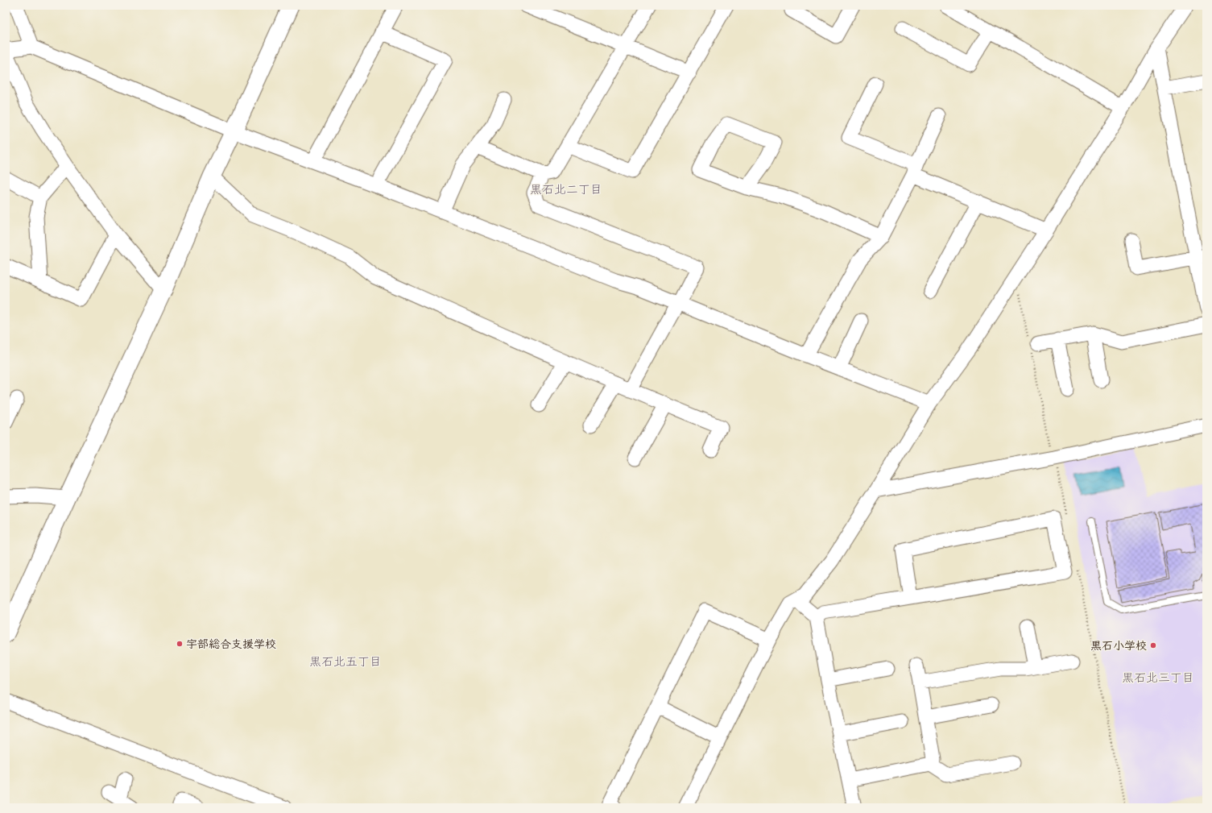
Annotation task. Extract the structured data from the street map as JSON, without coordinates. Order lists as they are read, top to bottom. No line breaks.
{"districts":["黒石北二丁目","黒石北五丁目","黒石北三丁目"],"places":["宇部総合支援学校","黒石小学校"]}
